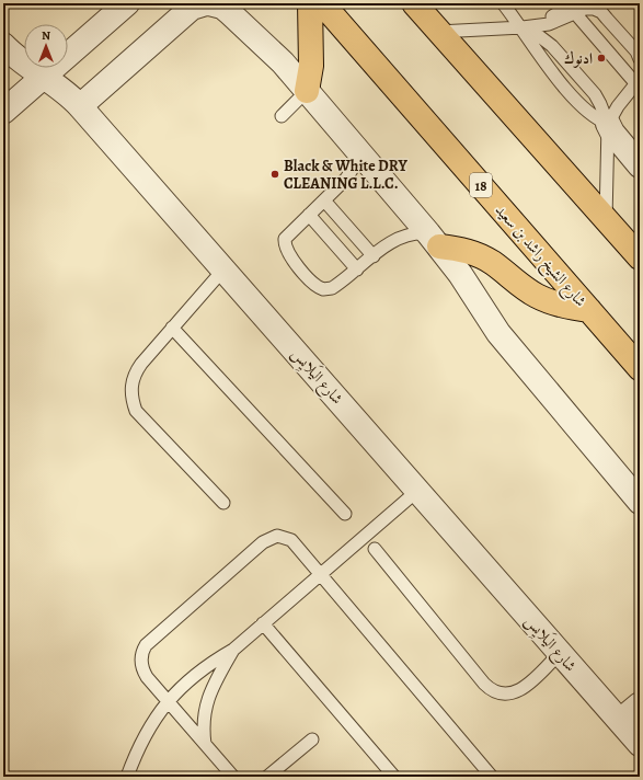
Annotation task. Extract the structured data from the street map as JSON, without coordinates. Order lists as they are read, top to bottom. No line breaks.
{"streets":{"main road":["18","شارع الشيخ راشد بن سعيد"],"street":["شارع اليَلايِس"]},"places":["ادنوك","Black & White DRY CLEANING L.L.C."],"north":"top"}
